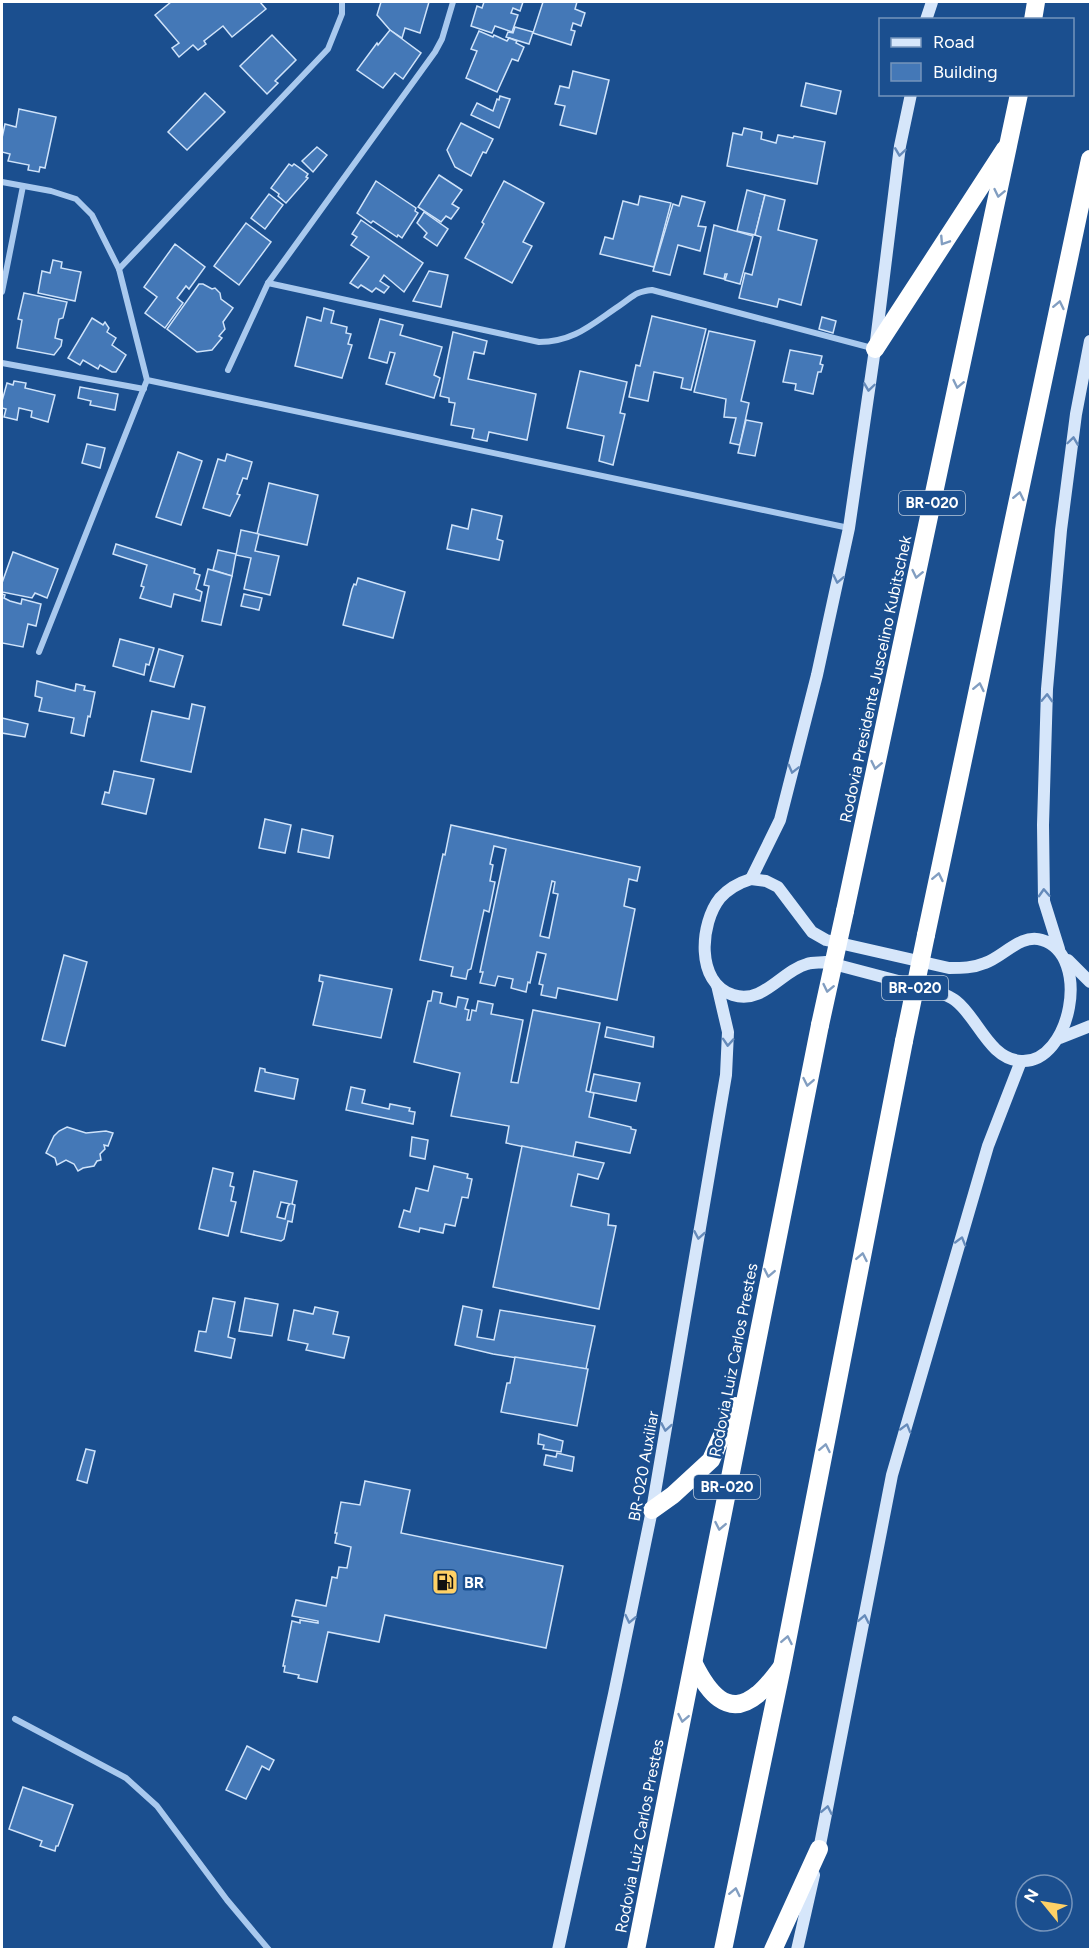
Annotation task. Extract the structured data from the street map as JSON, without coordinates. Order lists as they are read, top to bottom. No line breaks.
{"streets":{"highway":["BR-020","Rodovia Presidente Juscelino Kubitschek","Rodovia Luiz Carlos Prestes"],"main road":["BR-020 Auxiliar"]},"crossings":[["Rodovia Presidente Juscelino Kubitschek","Rodovia Luiz Carlos Prestes"]],"one_way":["BR-020 Auxiliar"],"places":{"fuel station":["BR"]},"legend":["Road","Building"],"north":"top left"}
